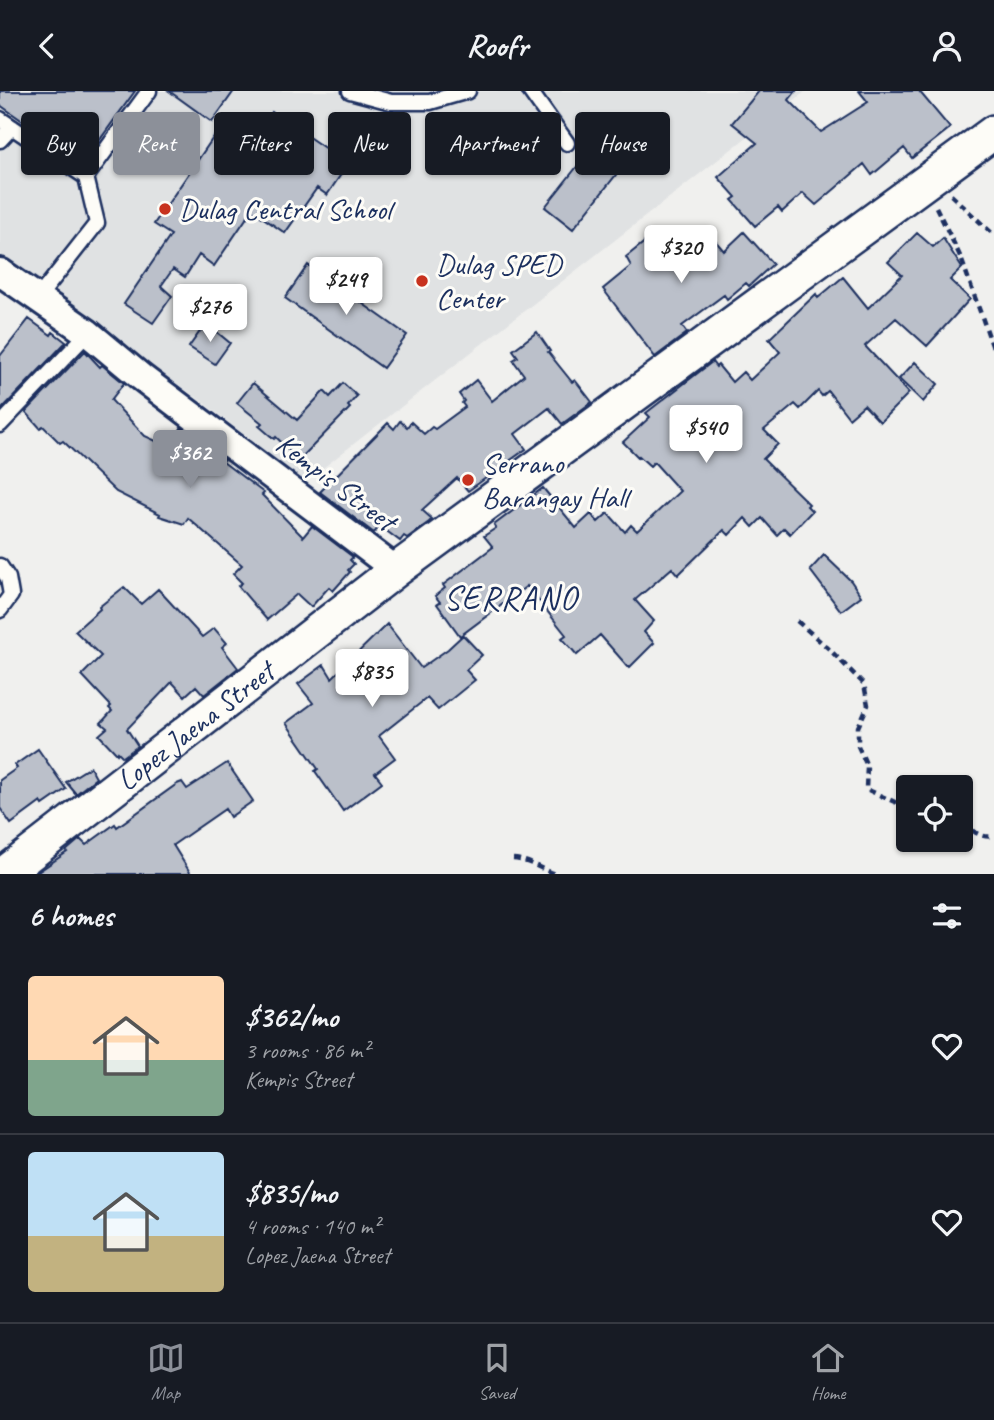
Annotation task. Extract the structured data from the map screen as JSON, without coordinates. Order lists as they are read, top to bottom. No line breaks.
{"streets":{"street":["Kempis Street","Lopez Jaena Street"]},"crossings":[["Kempis Street","Lopez Jaena Street"]],"districts":["SERRANO"],"places":["Dulag Central School","Dulag SPED Center","Serrano Barangay Hall"],"page":{"header":"Roofr","chip":["Buy","Rent","Filters","New","Apartment","House"],"price":["$320","$249","$276","$540","$362","$835"],"heading":"6 homes","list":[{"name":"$362/mo","note":"3 rooms · 86 m² · Kempis Street"},{"name":"$835/mo","note":"4 rooms · 140 m² · Lopez Jaena Street"}],"tabs":["Map","Saved","Home"]}}
